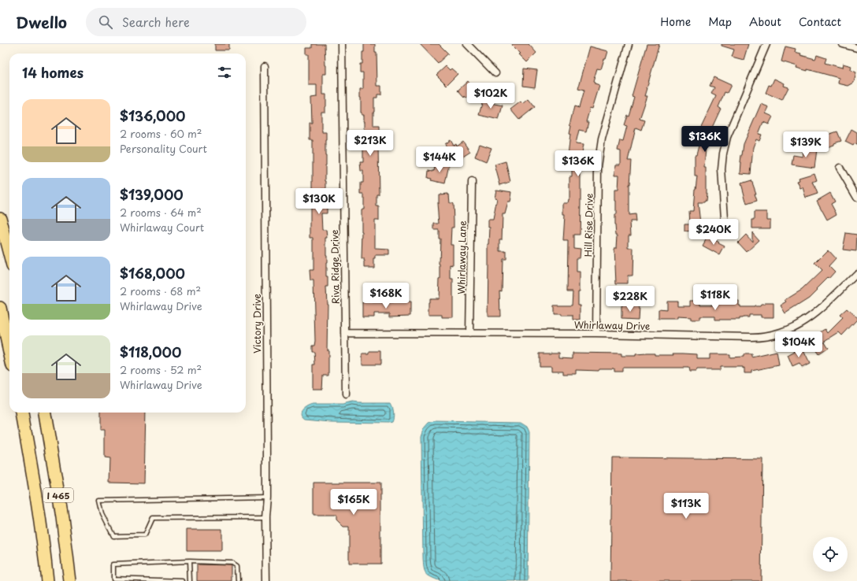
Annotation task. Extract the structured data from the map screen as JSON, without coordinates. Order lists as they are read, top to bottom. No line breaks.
{"streets":{"highway":["I 465"],"street":["Hill Rise Drive","Whirlaway Lane","Riva Ridge Drive","Victory Drive","Whirlaway Drive"]},"crossings":[["Hill Rise Drive","Whirlaway Drive"],["Whirlaway Lane","Whirlaway Drive"],["Riva Ridge Drive","Whirlaway Drive"]],"page":{"header":"Dwello","search":"Search here","nav":["Home","Map","About","Contact"],"heading":"14 homes","price":["$102K","$136K","$213K","$139K","$144K","$136K","$130K","$240K","$168K","$118K","$228K","$104K","$165K","$113K"],"list":[{"name":"$136,000","note":"2 rooms · 60 m² · Personality Court"},{"name":"$139,000","note":"2 rooms · 64 m² · Whirlaway Court"},{"name":"$168,000","note":"2 rooms · 68 m² · Whirlaway Drive"},{"name":"$118,000","note":"2 rooms · 52 m² · Whirlaway Drive"}]}}
